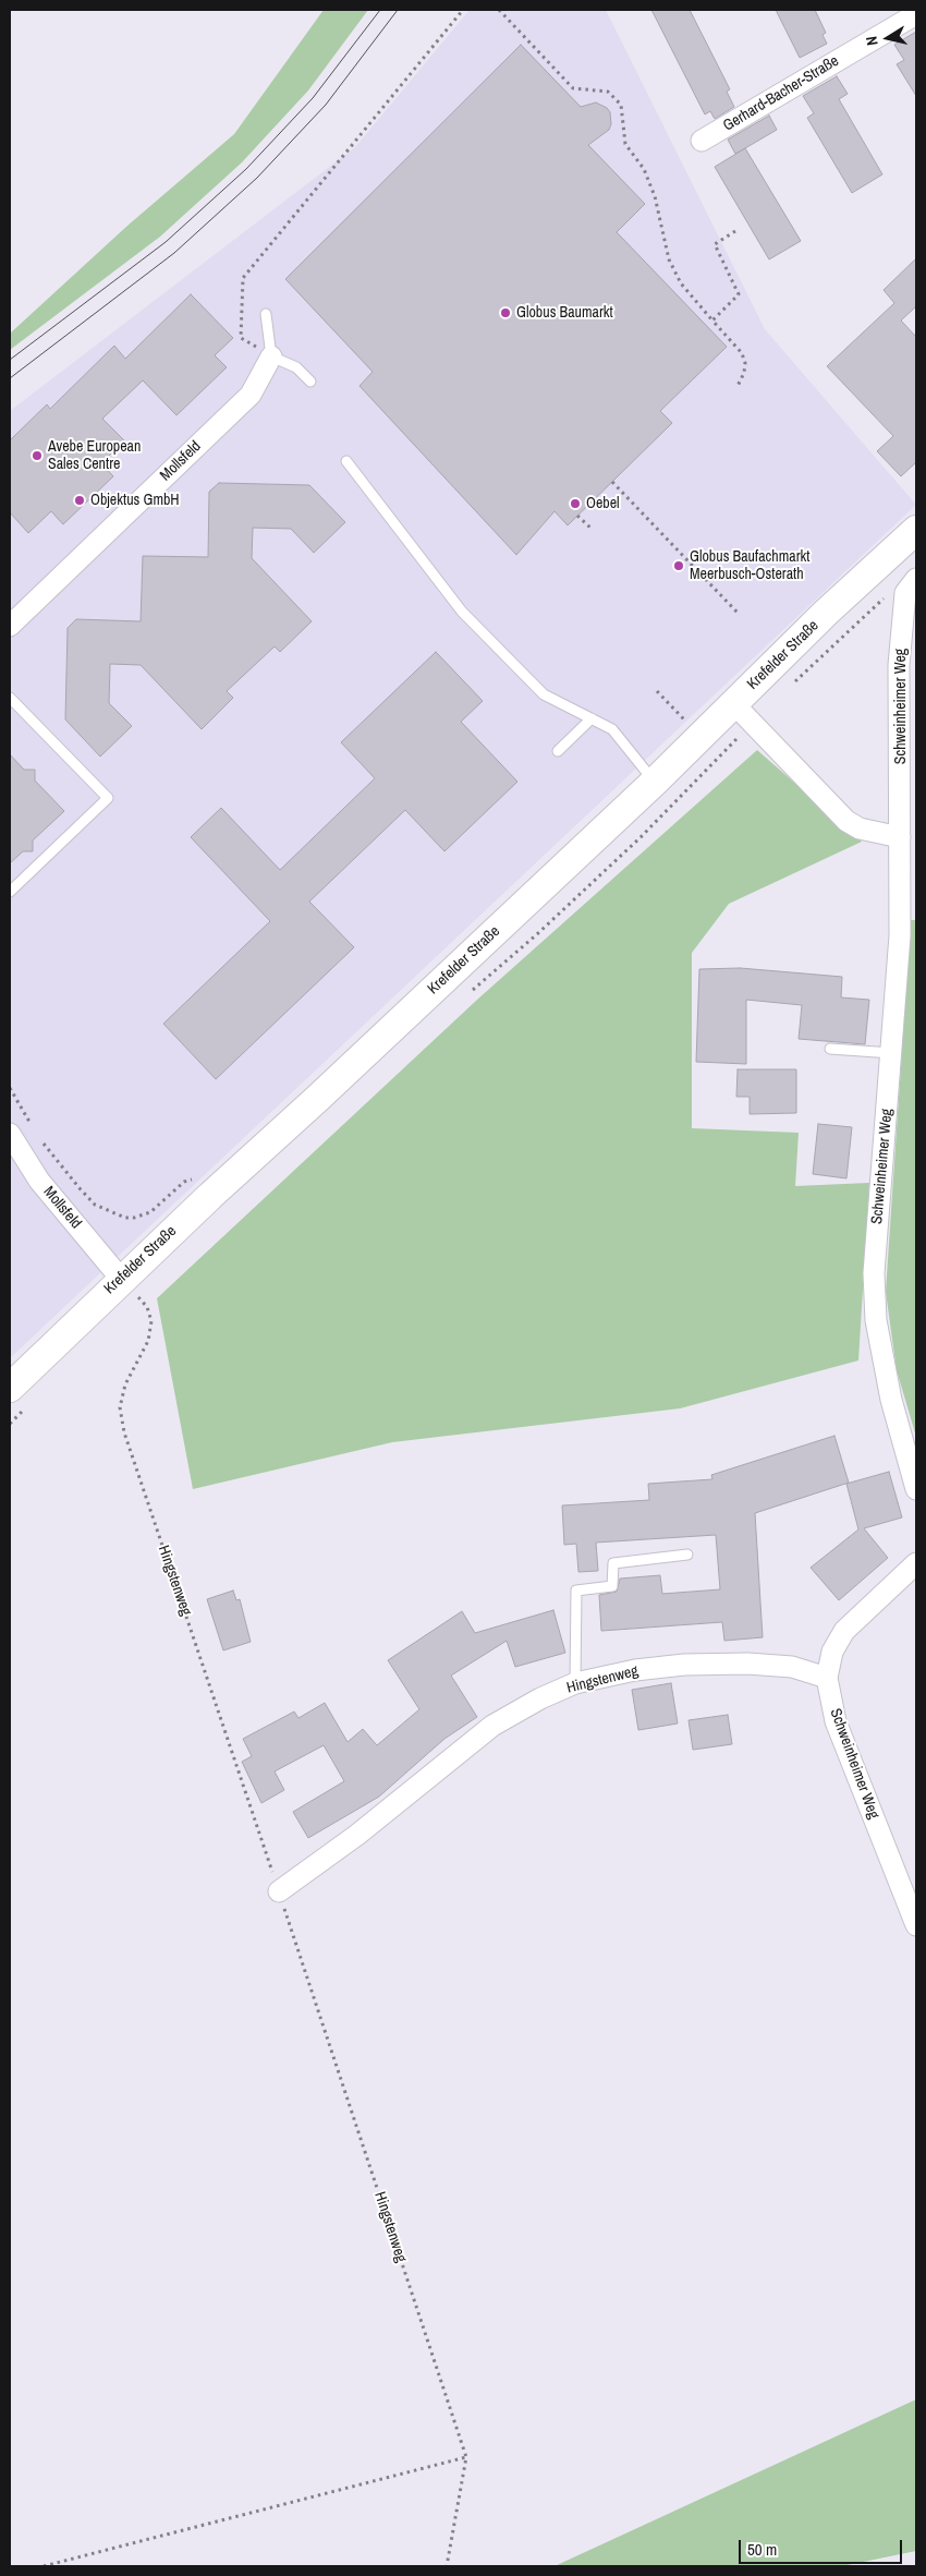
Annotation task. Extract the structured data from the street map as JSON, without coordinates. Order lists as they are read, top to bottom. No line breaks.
{"streets":{"main road":["Krefelder Straße"],"street":["Gerhard-Bacher-Straße","Mollsfeld","Schweinheimer Weg","Hingstenweg"]},"crossings":[["Mollsfeld","Krefelder Straße"],["Mollsfeld","Hingstenweg"],["Krefelder Straße","Hingstenweg"],["Schweinheimer Weg","Hingstenweg"]],"places":["Globus Baumarkt","Avebe European Sales Centre","Objektus GmbH","Oebel","Globus Baufachmarkt Meerbusch-Osterath"],"scale_bar":"50 m","north":"left"}
